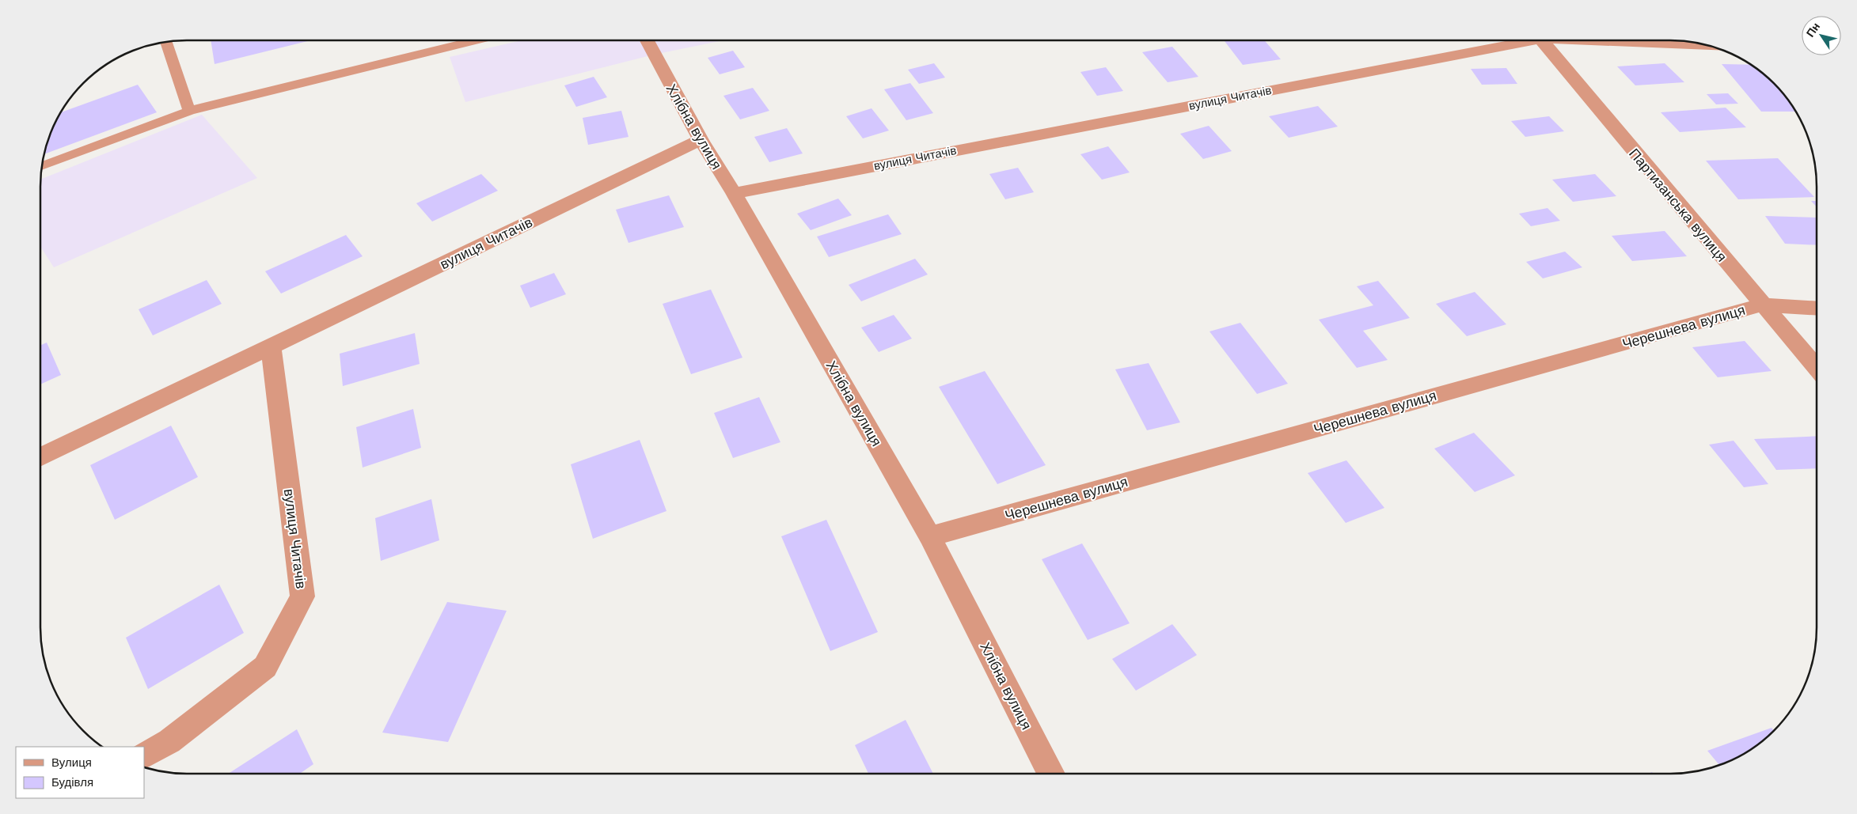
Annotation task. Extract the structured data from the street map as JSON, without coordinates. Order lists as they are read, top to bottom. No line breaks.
{"streets":{"street":["вулиця Читачів","Хлібна вулиця","Партизанська вулиця","Черешнева вулиця"]},"crossings":[["вулиця Читачів","Хлібна вулиця"],["Хлібна вулиця","Черешнева вулиця"],["Партизанська вулиця","Черешнева вулиця"]],"legend":["Вулиця","Будівля"],"north":"top left"}
